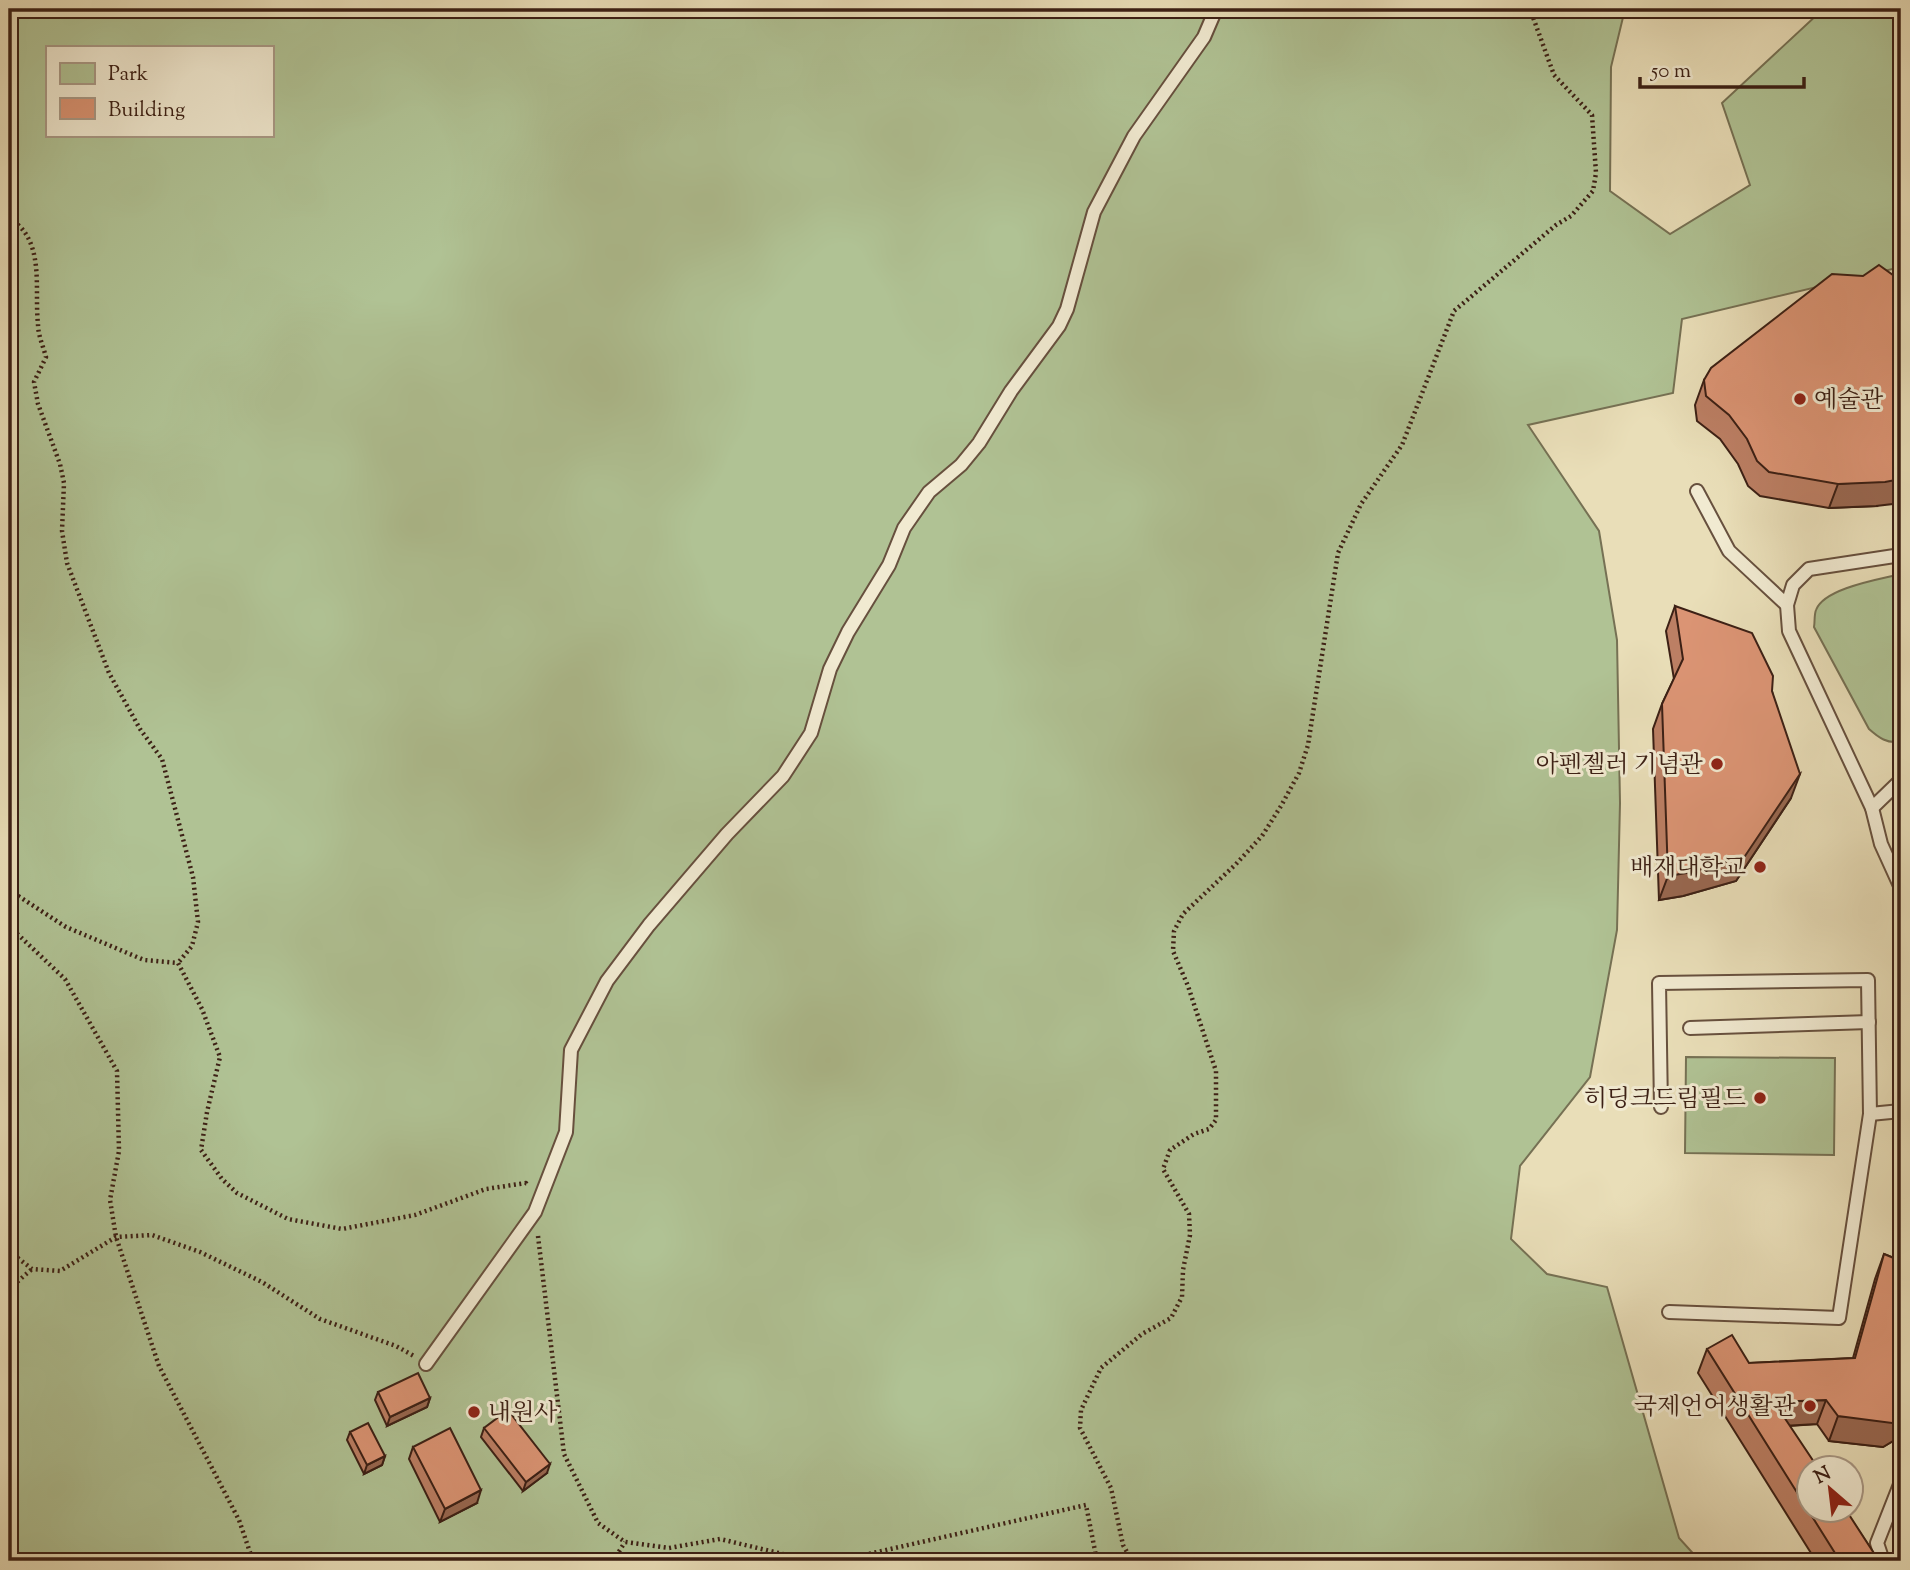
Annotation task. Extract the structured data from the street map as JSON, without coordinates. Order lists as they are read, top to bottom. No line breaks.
{"places":["예술관","아펜젤러 기념관","배재대학교","히딩크드림필드","국제언어생활관","내원사"],"legend":["Park","Building"],"scale_bar":"50 m","north":"top left"}
